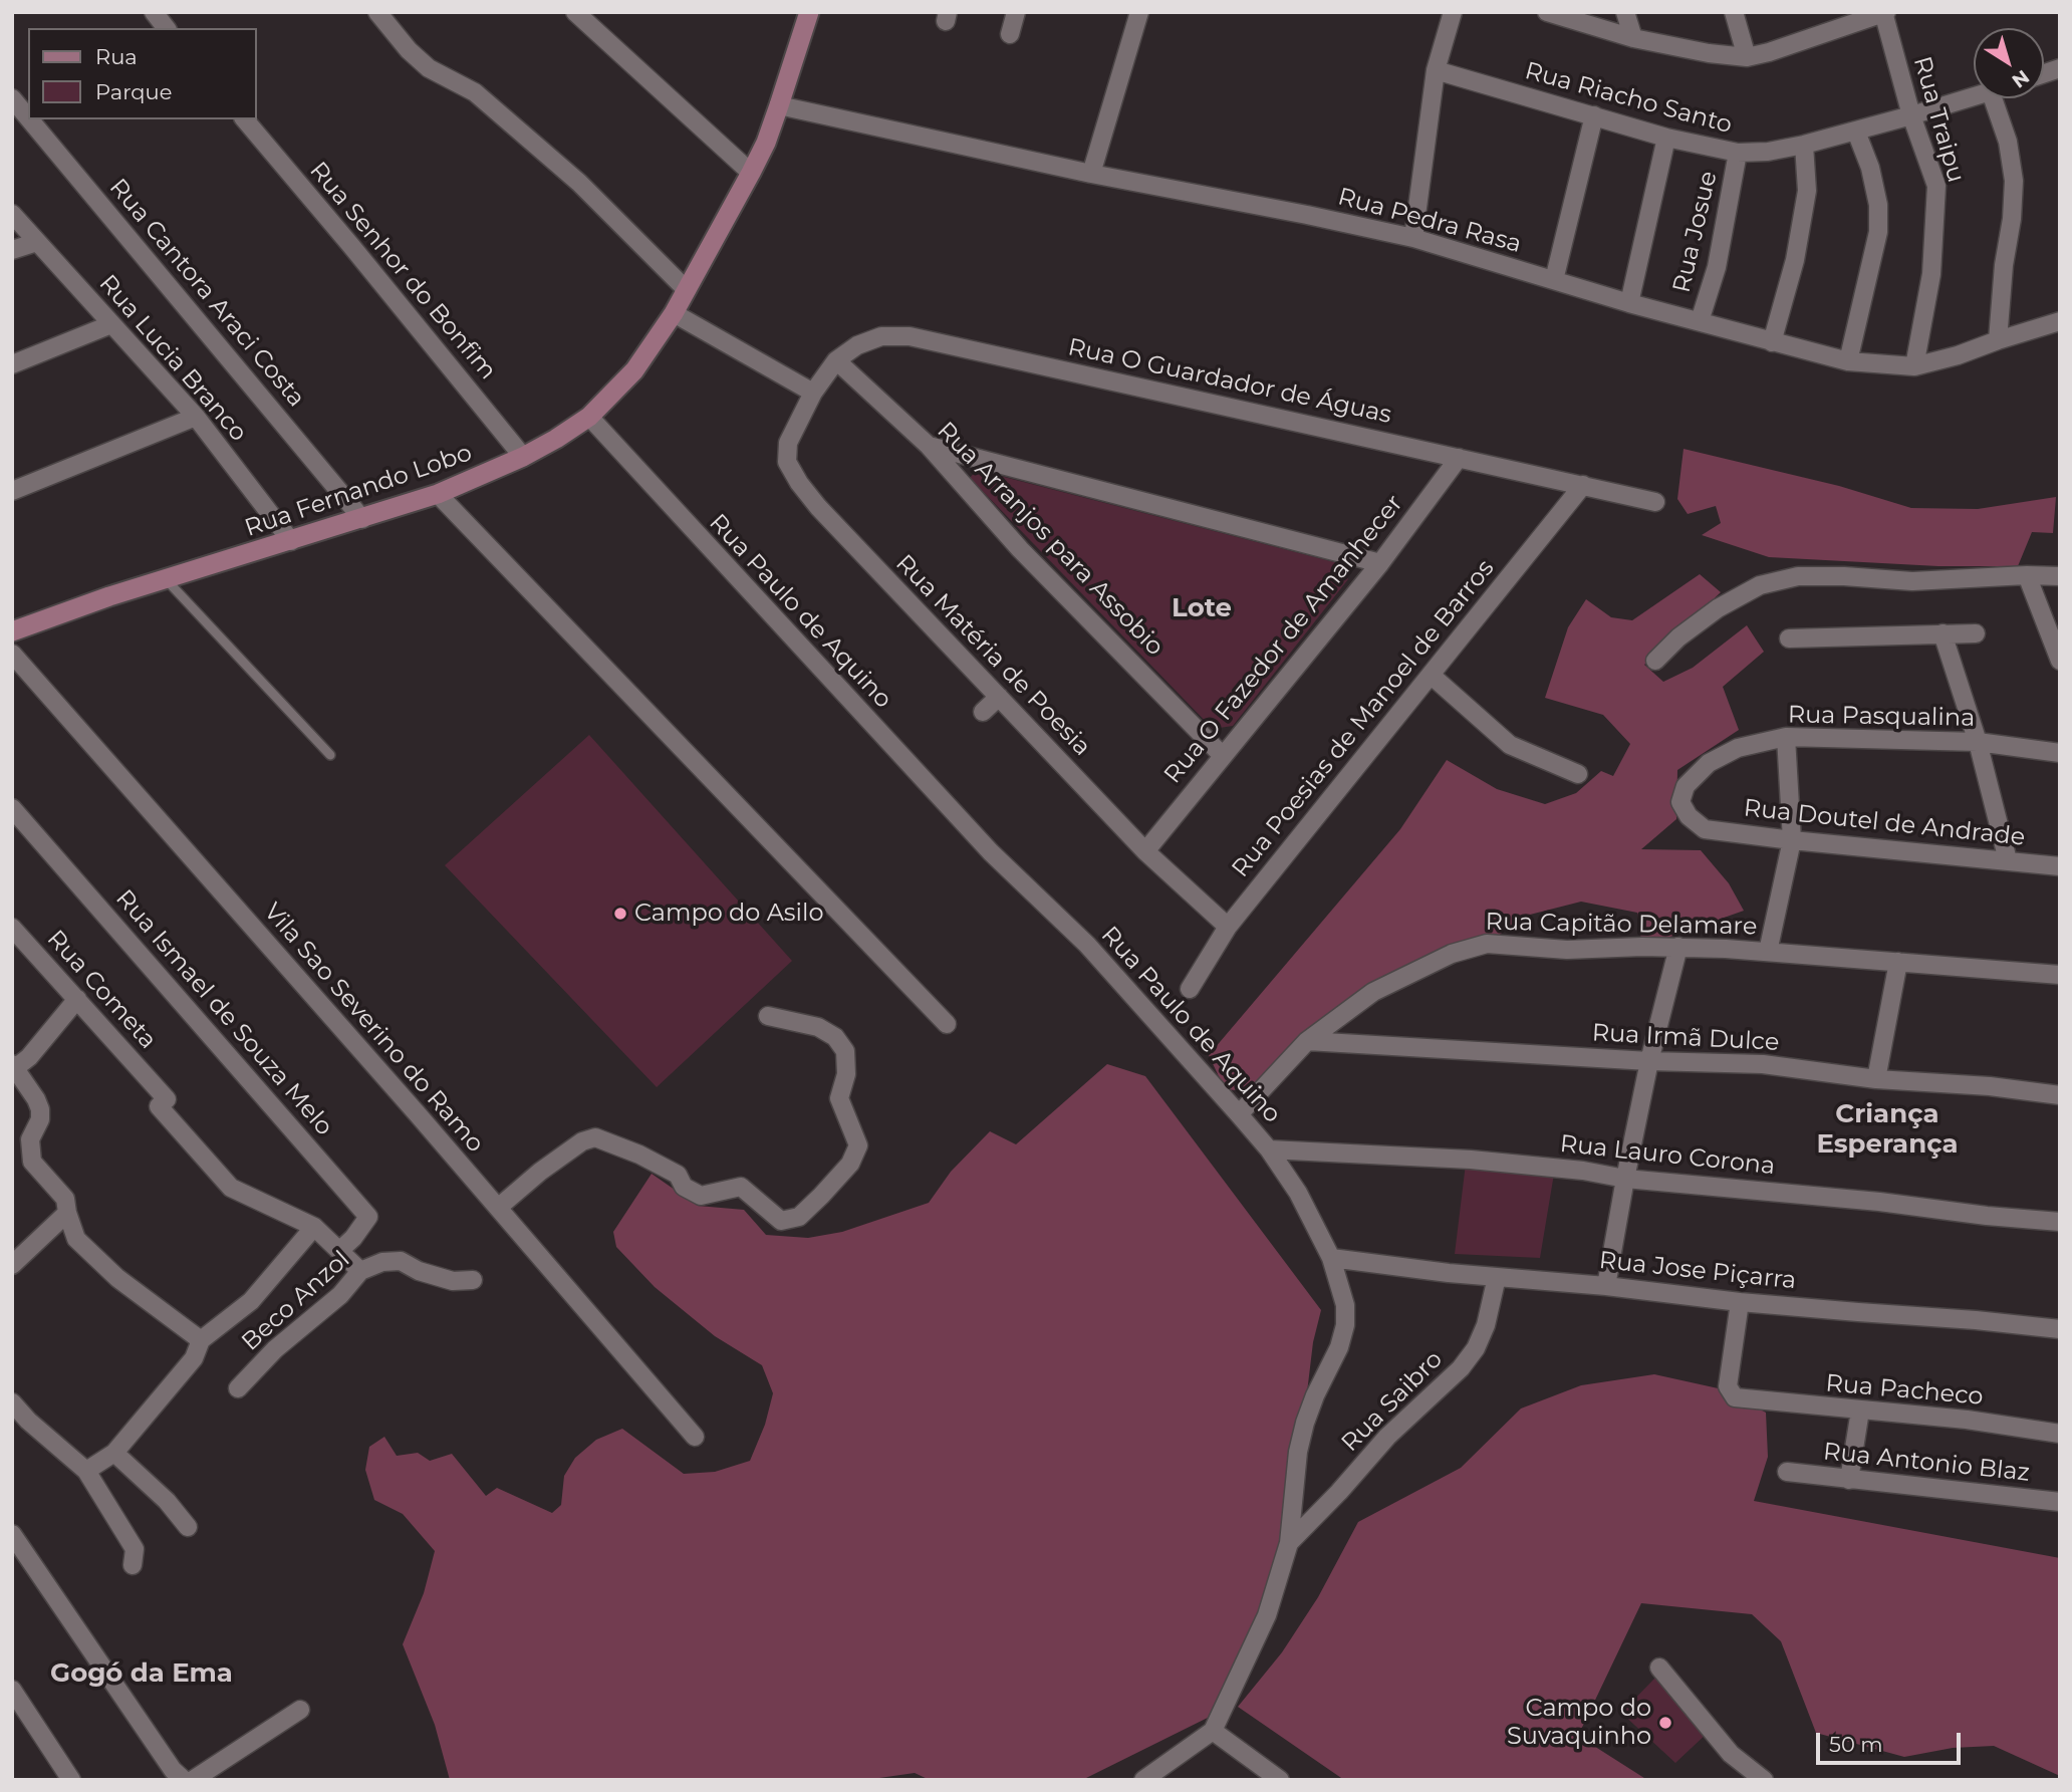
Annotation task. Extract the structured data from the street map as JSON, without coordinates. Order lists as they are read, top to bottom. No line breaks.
{"streets":{"main road":["Rua Fernando Lobo"],"street":["Rua Riacho Santo","Rua Traipu","Rua Pedra Rasa","Rua Josue","Rua Senhor do Bonfim","Rua Cantora Araci Costa","Rua Lucia Branco","Rua O Guardador de Águas","Rua Arranjos para Assobio","Rua Paulo de Aquino","Rua O Fazedor de Amanhecer","Rua Matéria de Poesia","Rua Pasqualina","Rua Poesias de Manoel de Barros","Rua Doutel de Andrade","Rua Capitão Delamare","Rua Cometa","Rua Ismael de Souza Melo","Vila Sao Severino do Ramo","Rua Irmã Dulce","Rua Lauro Corona","Rua Jose Piçarra","Beco Anzol","Rua Pacheco","Rua Saibro","Rua Antonio Blaz"]},"crossings":[["Rua Riacho Santo","Rua Traipu"],["Rua Riacho Santo","Rua Josue"],["Rua Traipu","Rua Pedra Rasa"],["Rua Pedra Rasa","Rua Josue"],["Rua Pedra Rasa","Rua Fernando Lobo"],["Rua Senhor do Bonfim","Rua Fernando Lobo"],["Rua Cantora Araci Costa","Rua Fernando Lobo"],["Rua Lucia Branco","Rua Fernando Lobo"],["Rua O Guardador de Águas","Rua Arranjos para Assobio"],["Rua O Guardador de Águas","Rua O Fazedor de Amanhecer"],["Rua O Guardador de Águas","Rua Matéria de Poesia"],["Rua O Guardador de Águas","Rua Poesias de Manoel de Barros"],["Rua Fernando Lobo","Rua Paulo de Aquino"],["Rua Arranjos para Assobio","Rua O Fazedor de Amanhecer"],["Rua Paulo de Aquino","Rua Capitão Delamare"],["Rua Paulo de Aquino","Rua Lauro Corona"],["Rua Paulo de Aquino","Rua Jose Piçarra"],["Rua Paulo de Aquino","Rua Saibro"],["Rua O Fazedor de Amanhecer","Rua Matéria de Poesia"],["Rua Matéria de Poesia","Rua Poesias de Manoel de Barros"],["Rua Pasqualina","Rua Doutel de Andrade"],["Rua Capitão Delamare","Rua Irmã Dulce"],["Rua Jose Piçarra","Rua Pacheco"],["Rua Jose Piçarra","Rua Saibro"]],"districts":["Lote","Criança Esperança","Gogó da Ema"],"places":["Campo do Asilo","Campo do Suvaquinho"],"legend":["Rua","Parque"],"scale_bar":"50 m","north":"bottom right"}
